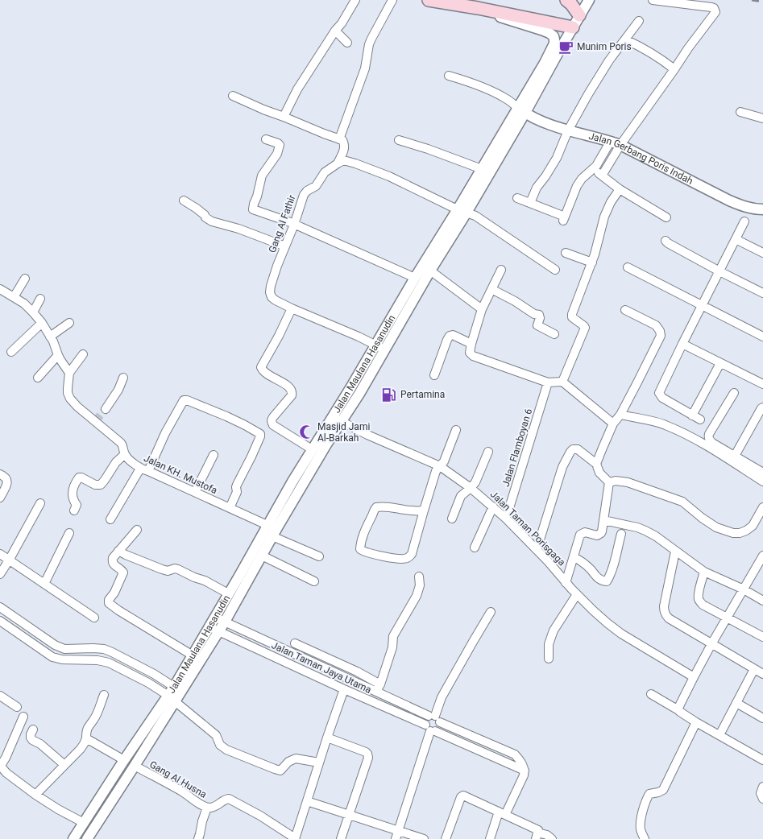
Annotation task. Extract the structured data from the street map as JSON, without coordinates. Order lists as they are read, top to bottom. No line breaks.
{"streets":{"street":["Jalan Gerbang Poris Indah","Gang Al Fathir","Jalan Maulana Hasanudin","Jalan Flamboyan 6","Jalan KH. Mustofa","Jalan Taman Porisgaga","Jalan Taman Jaya Utama","Gang Al Husna"]},"crossings":[["Jalan Gerbang Poris Indah","Jalan Maulana Hasanudin"],["Gang Al Fathir","Jalan Maulana Hasanudin"],["Jalan Maulana Hasanudin","Jalan KH. Mustofa"],["Jalan Maulana Hasanudin","Jalan Taman Porisgaga"],["Jalan Maulana Hasanudin","Jalan Taman Jaya Utama"],["Jalan Maulana Hasanudin","Gang Al Husna"],["Jalan Flamboyan 6","Jalan Taman Porisgaga"]],"places":{"cafe":["Munim Poris"],"fuel station":["Pertamina"],"mosque":["Masjid Jami Al-Barkah"]}}
